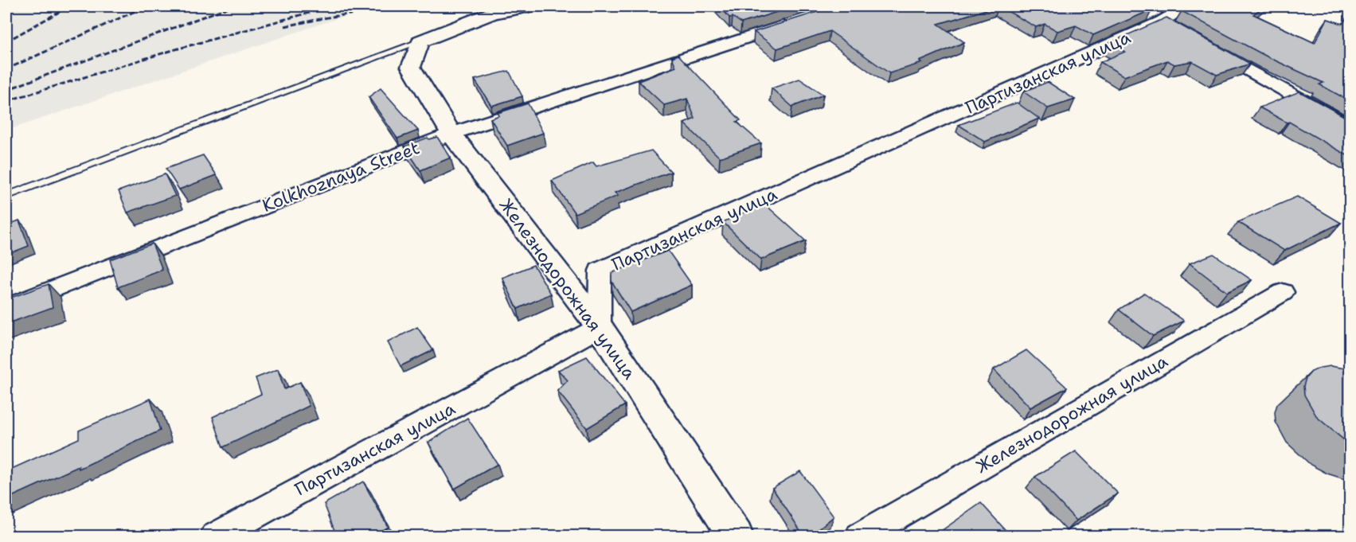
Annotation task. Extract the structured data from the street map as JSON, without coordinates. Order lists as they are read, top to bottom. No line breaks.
{"streets":{"street":["Партизанская улица","Kolkhoznaya Street","Железнодорожная улица"]},"crossings":[["Партизанская улица","Железнодорожная улица"],["Kolkhoznaya Street","Железнодорожная улица"]]}
